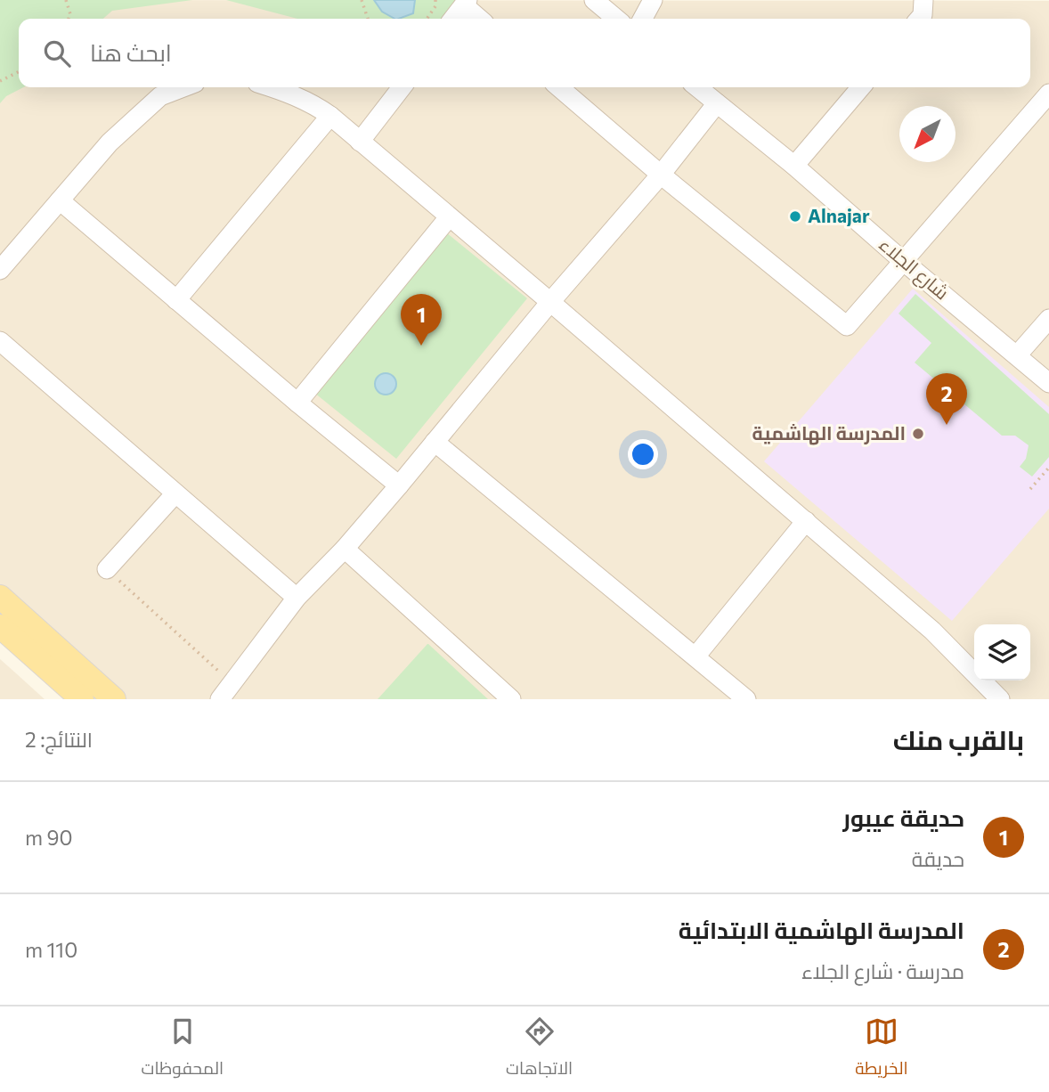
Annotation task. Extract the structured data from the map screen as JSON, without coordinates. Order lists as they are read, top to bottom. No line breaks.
{"streets":{"street":["شارع الجلاء"]},"places":["Alnajar","المدرسة الهاشمية"],"north":"bottom left","page":{"search":"ابحث هنا","pins":["1","2"],"heading":["بالقرب منك","النتائج: 2"],"list":[{"mark":"1","name":"حديقة عيبور","note":"حديقة","value":"90 m"},{"mark":"2","name":"المدرسة الهاشمية الابتدائية","note":"مدرسة · شارع الجلاء","value":"110 m"}],"nav":["الخريطة","الاتجاهات","المحفوظات"]}}
